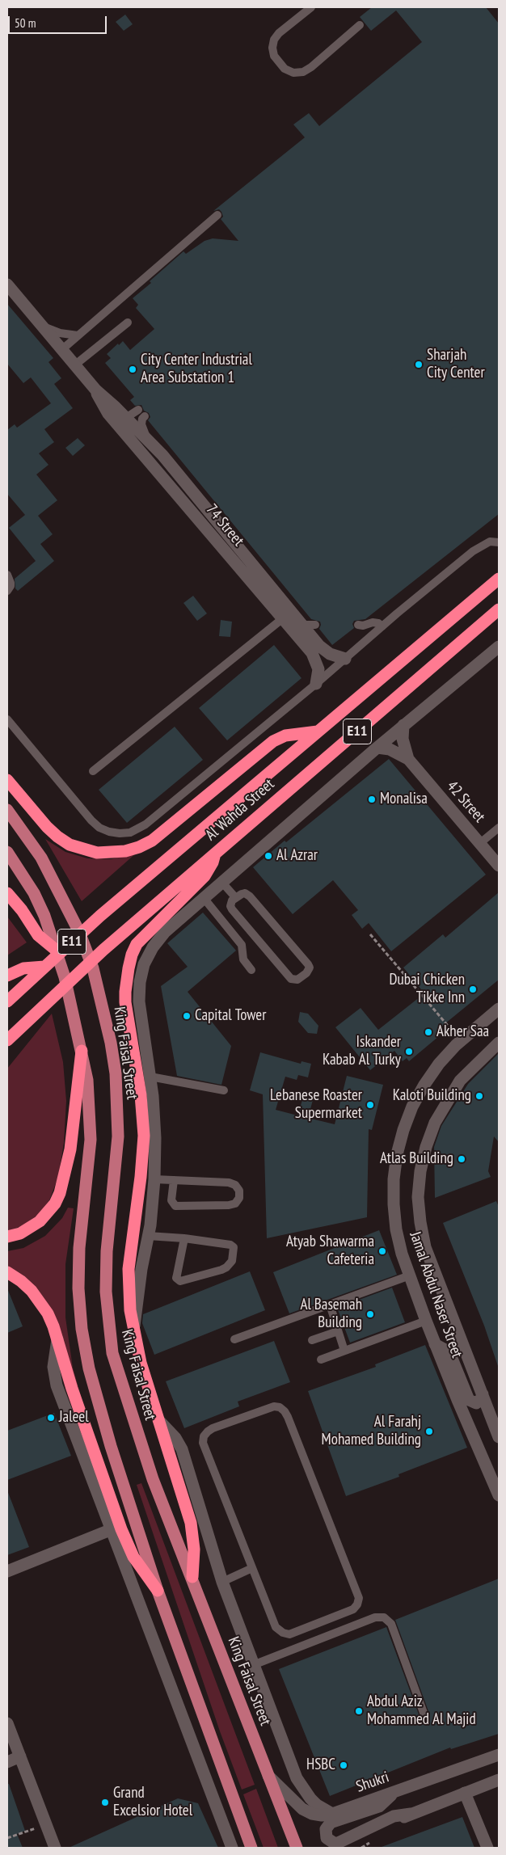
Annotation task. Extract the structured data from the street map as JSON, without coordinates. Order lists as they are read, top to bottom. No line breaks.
{"streets":{"highway":["E11","Al Wahda Street"],"main road":["King Faisal Street"],"street":["74 Street","42 Street","Jamal Abdul Naser Street","Shukri"]},"crossings":[["King Faisal Street","Shukri"]],"places":["Sharjah City Center","City Center Industrial Area Substation 1","Monalisa","Al Azrar","Dubai Chicken Tikke Inn","Capital Tower","Akher Saa","Iskander Kabab Al Turky","Kaloti Building","Lebanese Roaster Supermarket","Atlas Building","Atyab Shawarma Cafeteria","Al Basemah Building","Jaleel","Al Farahj Mohamed Building","Abdul Aziz Mohammed Al Majid","HSBC","Grand Excelsior Hotel"],"scale_bar":"50 m"}
